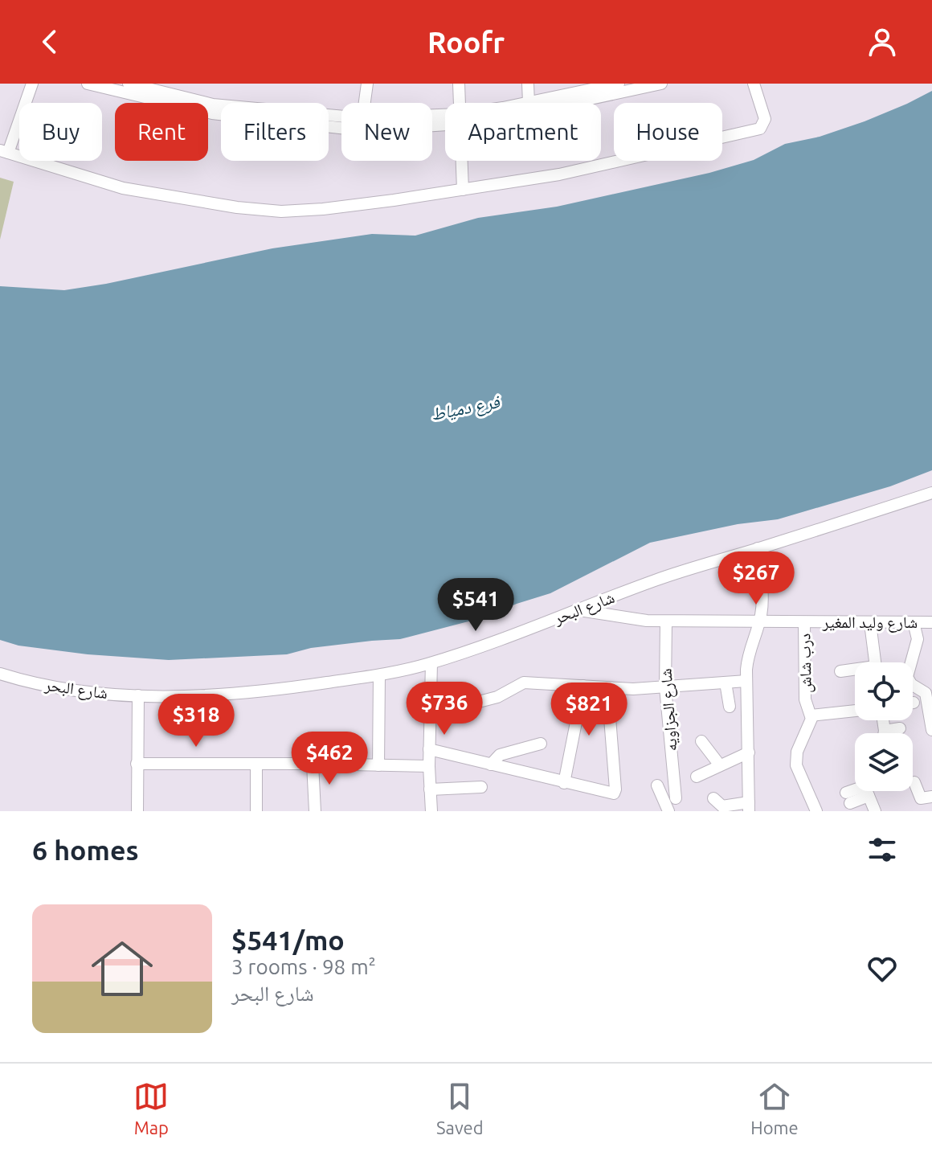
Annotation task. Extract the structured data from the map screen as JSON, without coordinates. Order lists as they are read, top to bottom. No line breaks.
{"streets":{"street":["شارع البحر","شارع وليد المغير","درب شاش","شارع الجزاويه"]},"crossings":[["شارع البحر","شارع وليد المغير"],["شارع وليد المغير","درب شاش"],["شارع وليد المغير","شارع الجزاويه"]],"water":["فرع دمياط"],"page":{"header":"Roofr","chip":["Buy","Rent","Filters","New","Apartment","House"],"price":["$267","$541","$736","$821","$318","$462"],"heading":"6 homes","list":[{"name":"$541/mo","note":"3 rooms · 98 m² · شارع البحر"}],"tabs":["Map","Saved","Home"]}}
